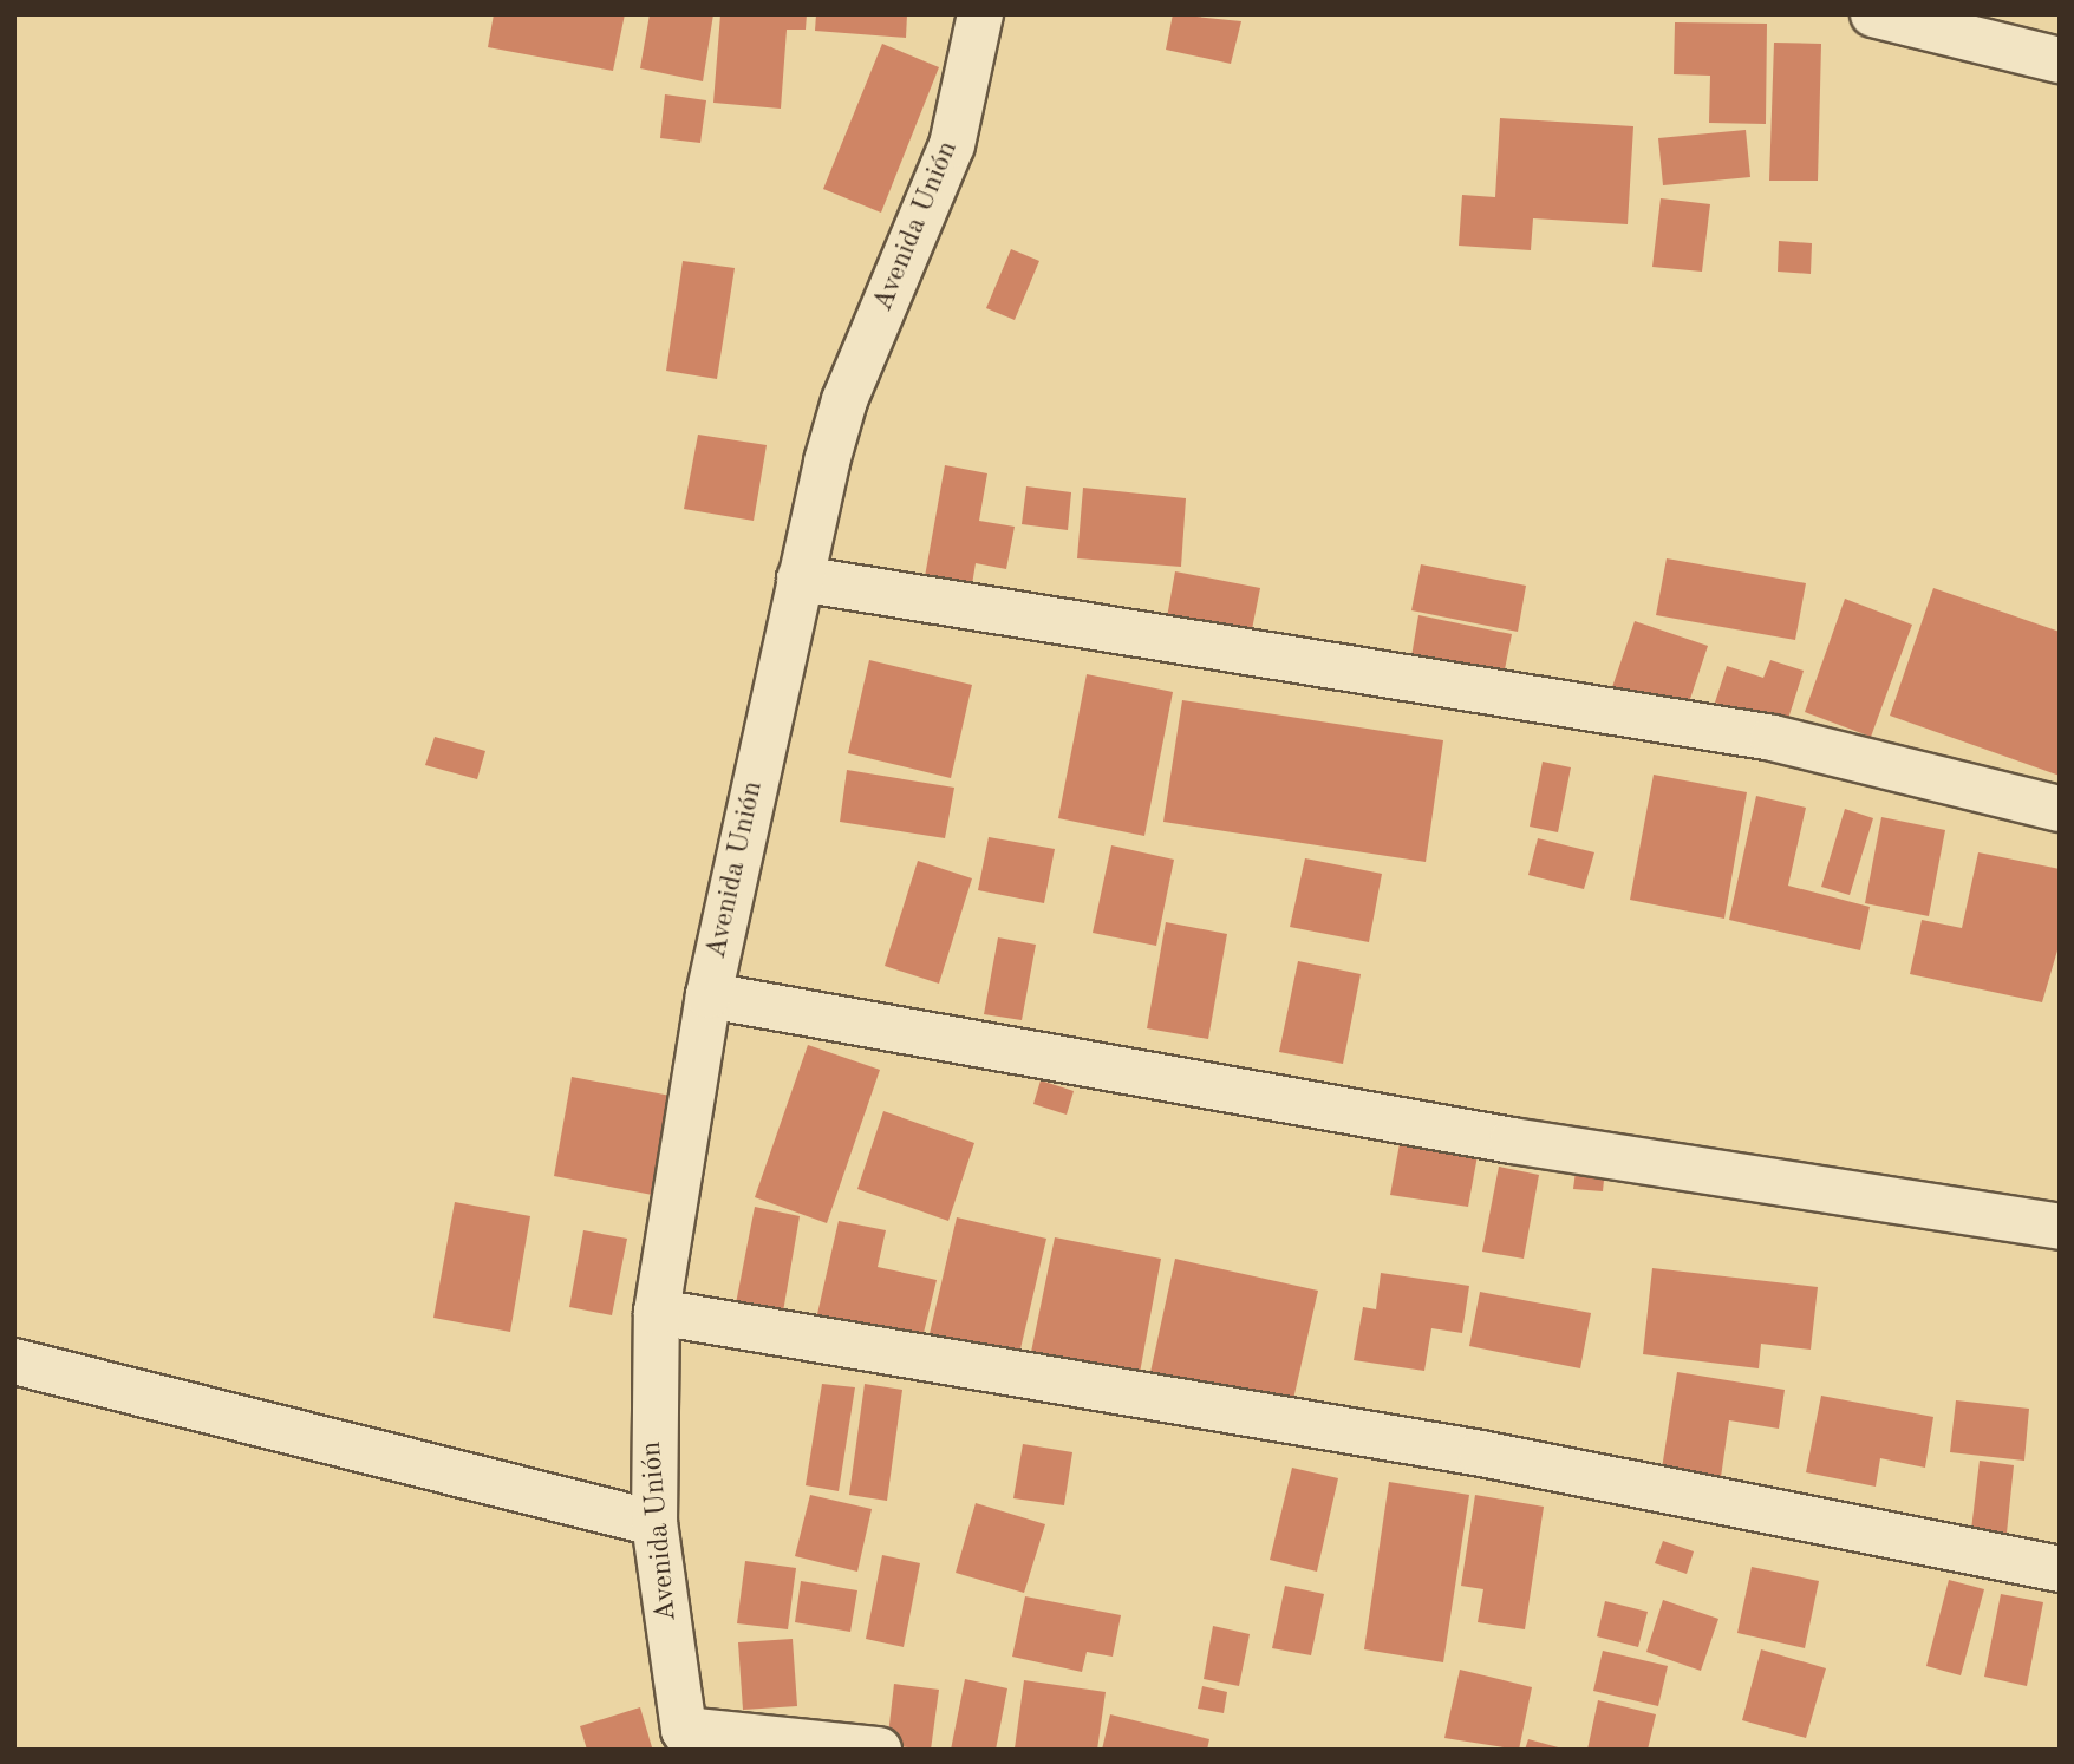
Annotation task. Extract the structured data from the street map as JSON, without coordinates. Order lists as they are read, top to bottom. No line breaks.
{"streets":{"street":["Avenida Unión"]}}
